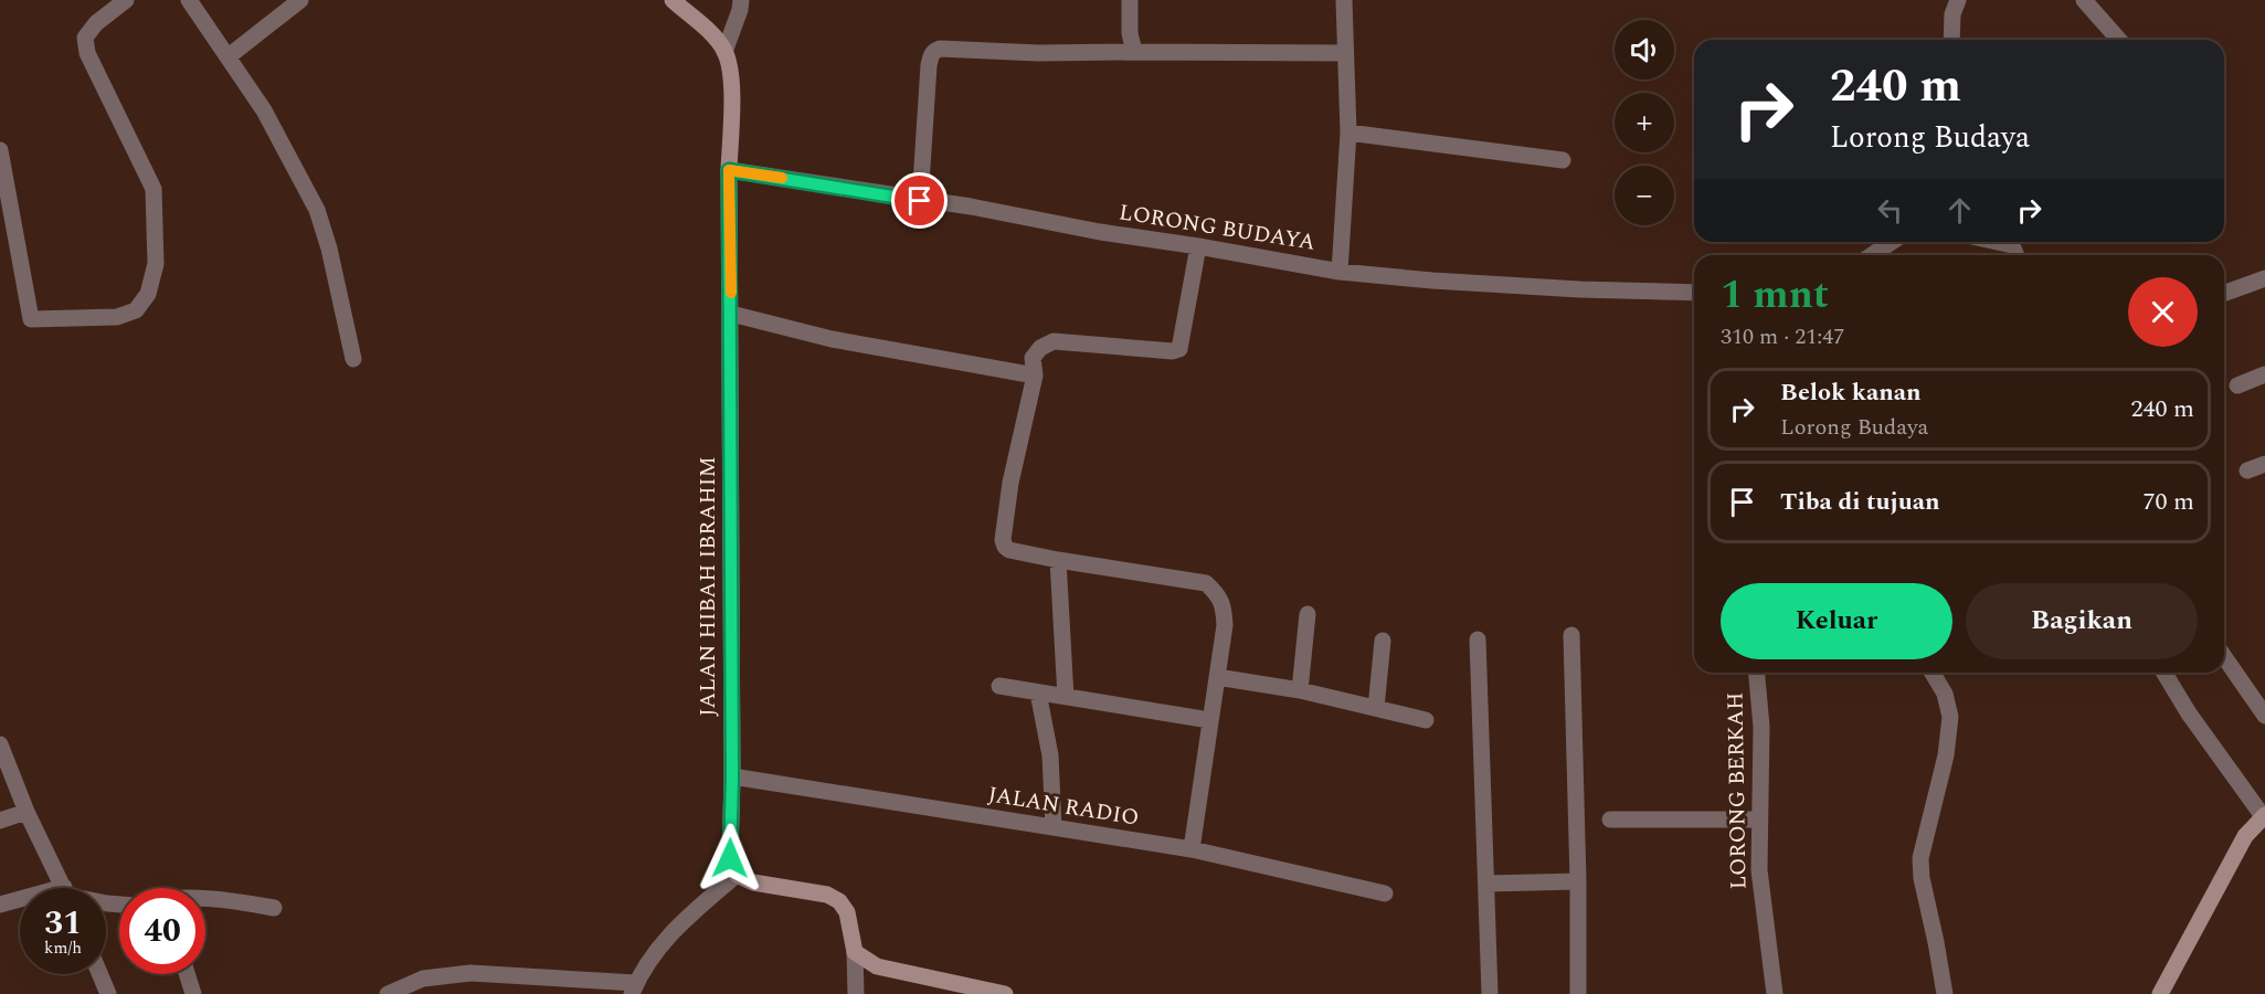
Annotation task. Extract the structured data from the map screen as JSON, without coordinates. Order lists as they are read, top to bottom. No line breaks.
{"streets":{"street":["LORONG BUDAYA","JALAN HIBAH IBRAHIM","LORONG BERKAH","JALAN RADIO"]},"crossings":[["LORONG BUDAYA","JALAN HIBAH IBRAHIM"],["JALAN HIBAH IBRAHIM","JALAN RADIO"]],"page":{"map_buttons":["+","−"],"turn":["240 m","Lorong Budaya"],"heading":["1 mnt","310 m · 21:47"],"list":[{"name":"Belok kanan","note":"Lorong Budaya","value":"240 m"},{"name":"Tiba di tujuan","value":"70 m"}],"buttons":["Keluar","Bagikan"],"speed":"31 km/h","limit":"40"}}
